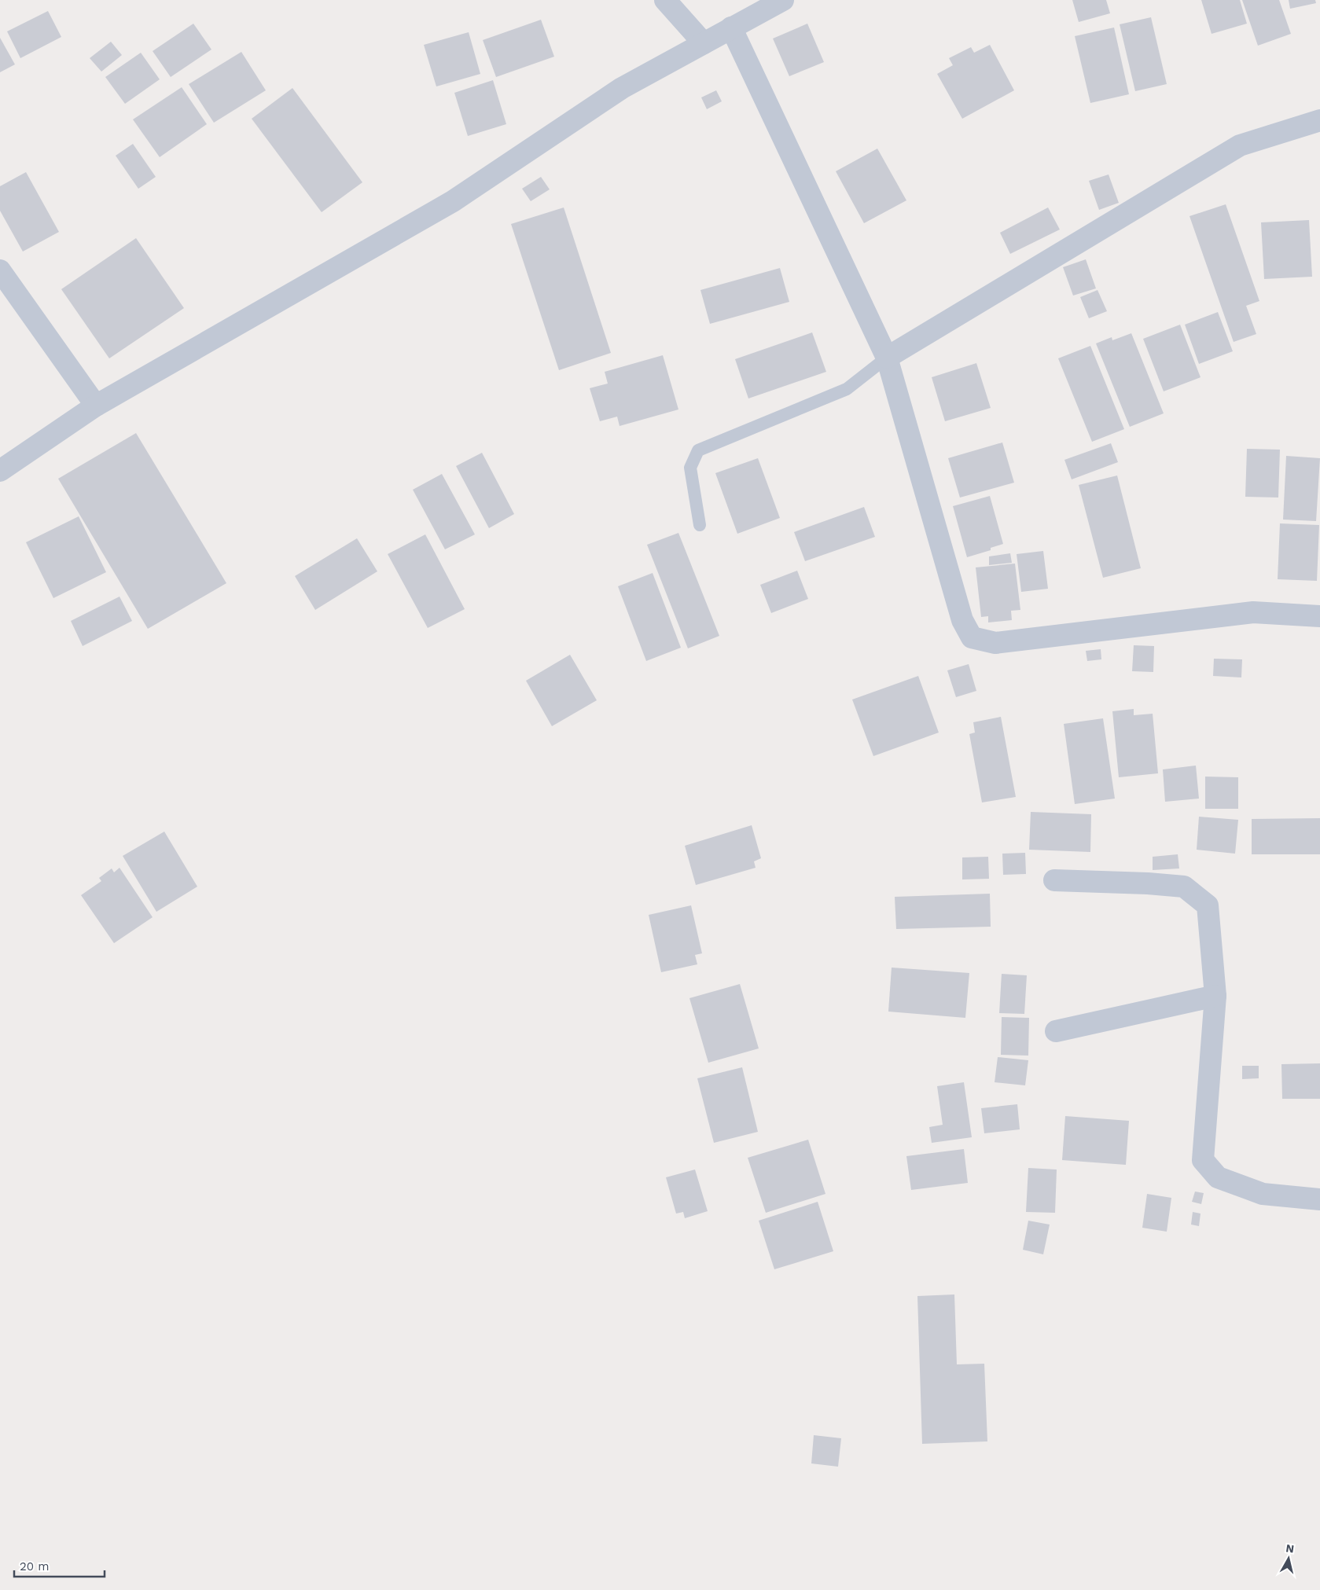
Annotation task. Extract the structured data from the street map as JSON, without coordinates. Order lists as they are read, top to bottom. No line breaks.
{"scale_bar":"20 m","north":"top"}
